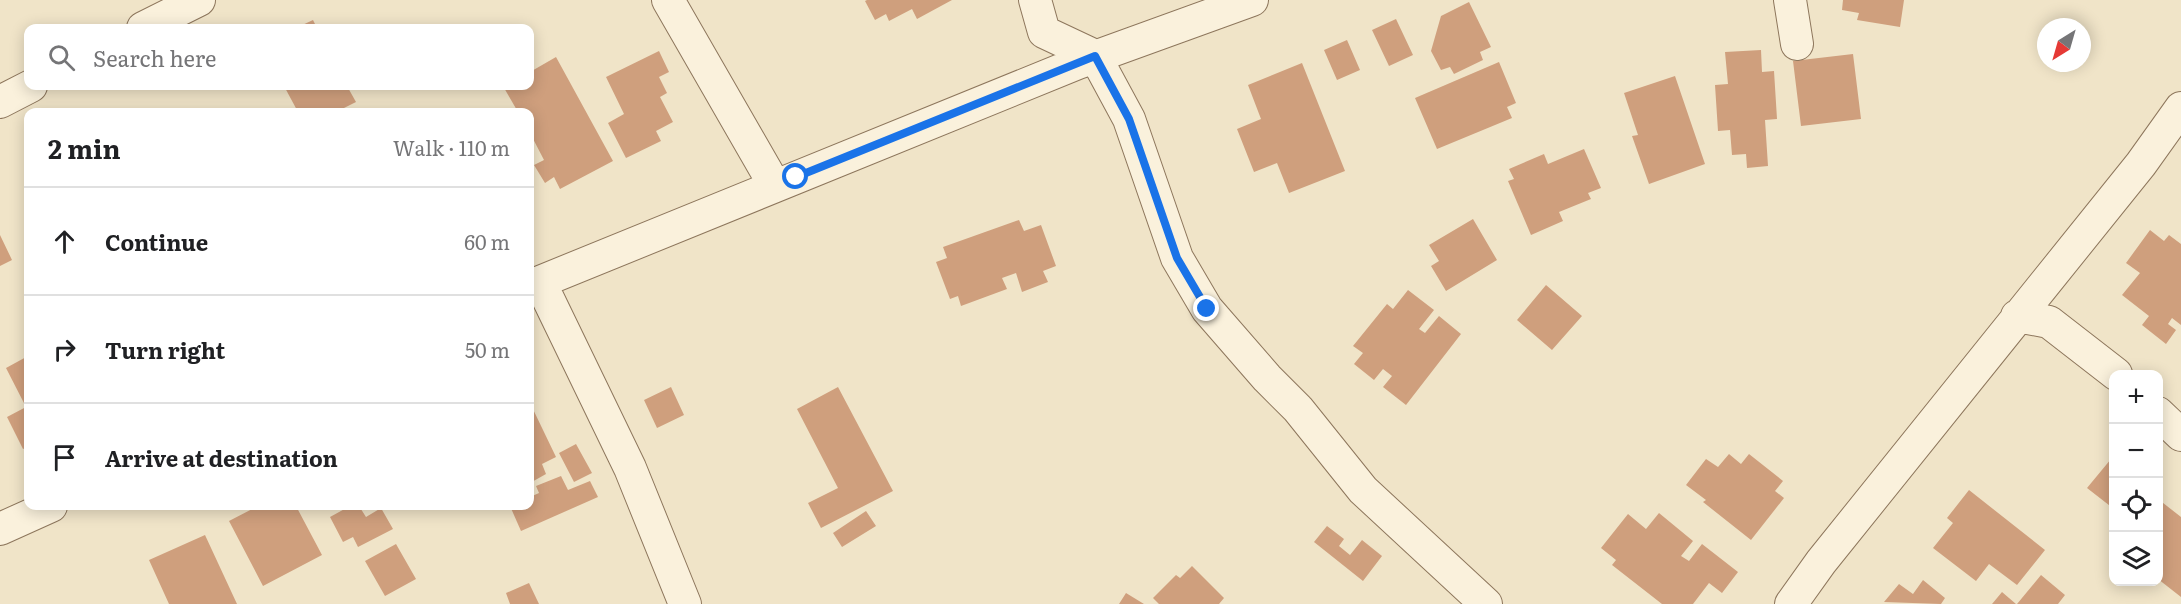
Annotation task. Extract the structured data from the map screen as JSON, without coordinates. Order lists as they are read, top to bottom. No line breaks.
{"north":"bottom left","page":{"search":"Search here","heading":["2 min","Walk · 110 m"],"list":[["Continue","60 m"],["Turn right","50 m"],"Arrive at destination"],"map_buttons":["+","−"]}}
